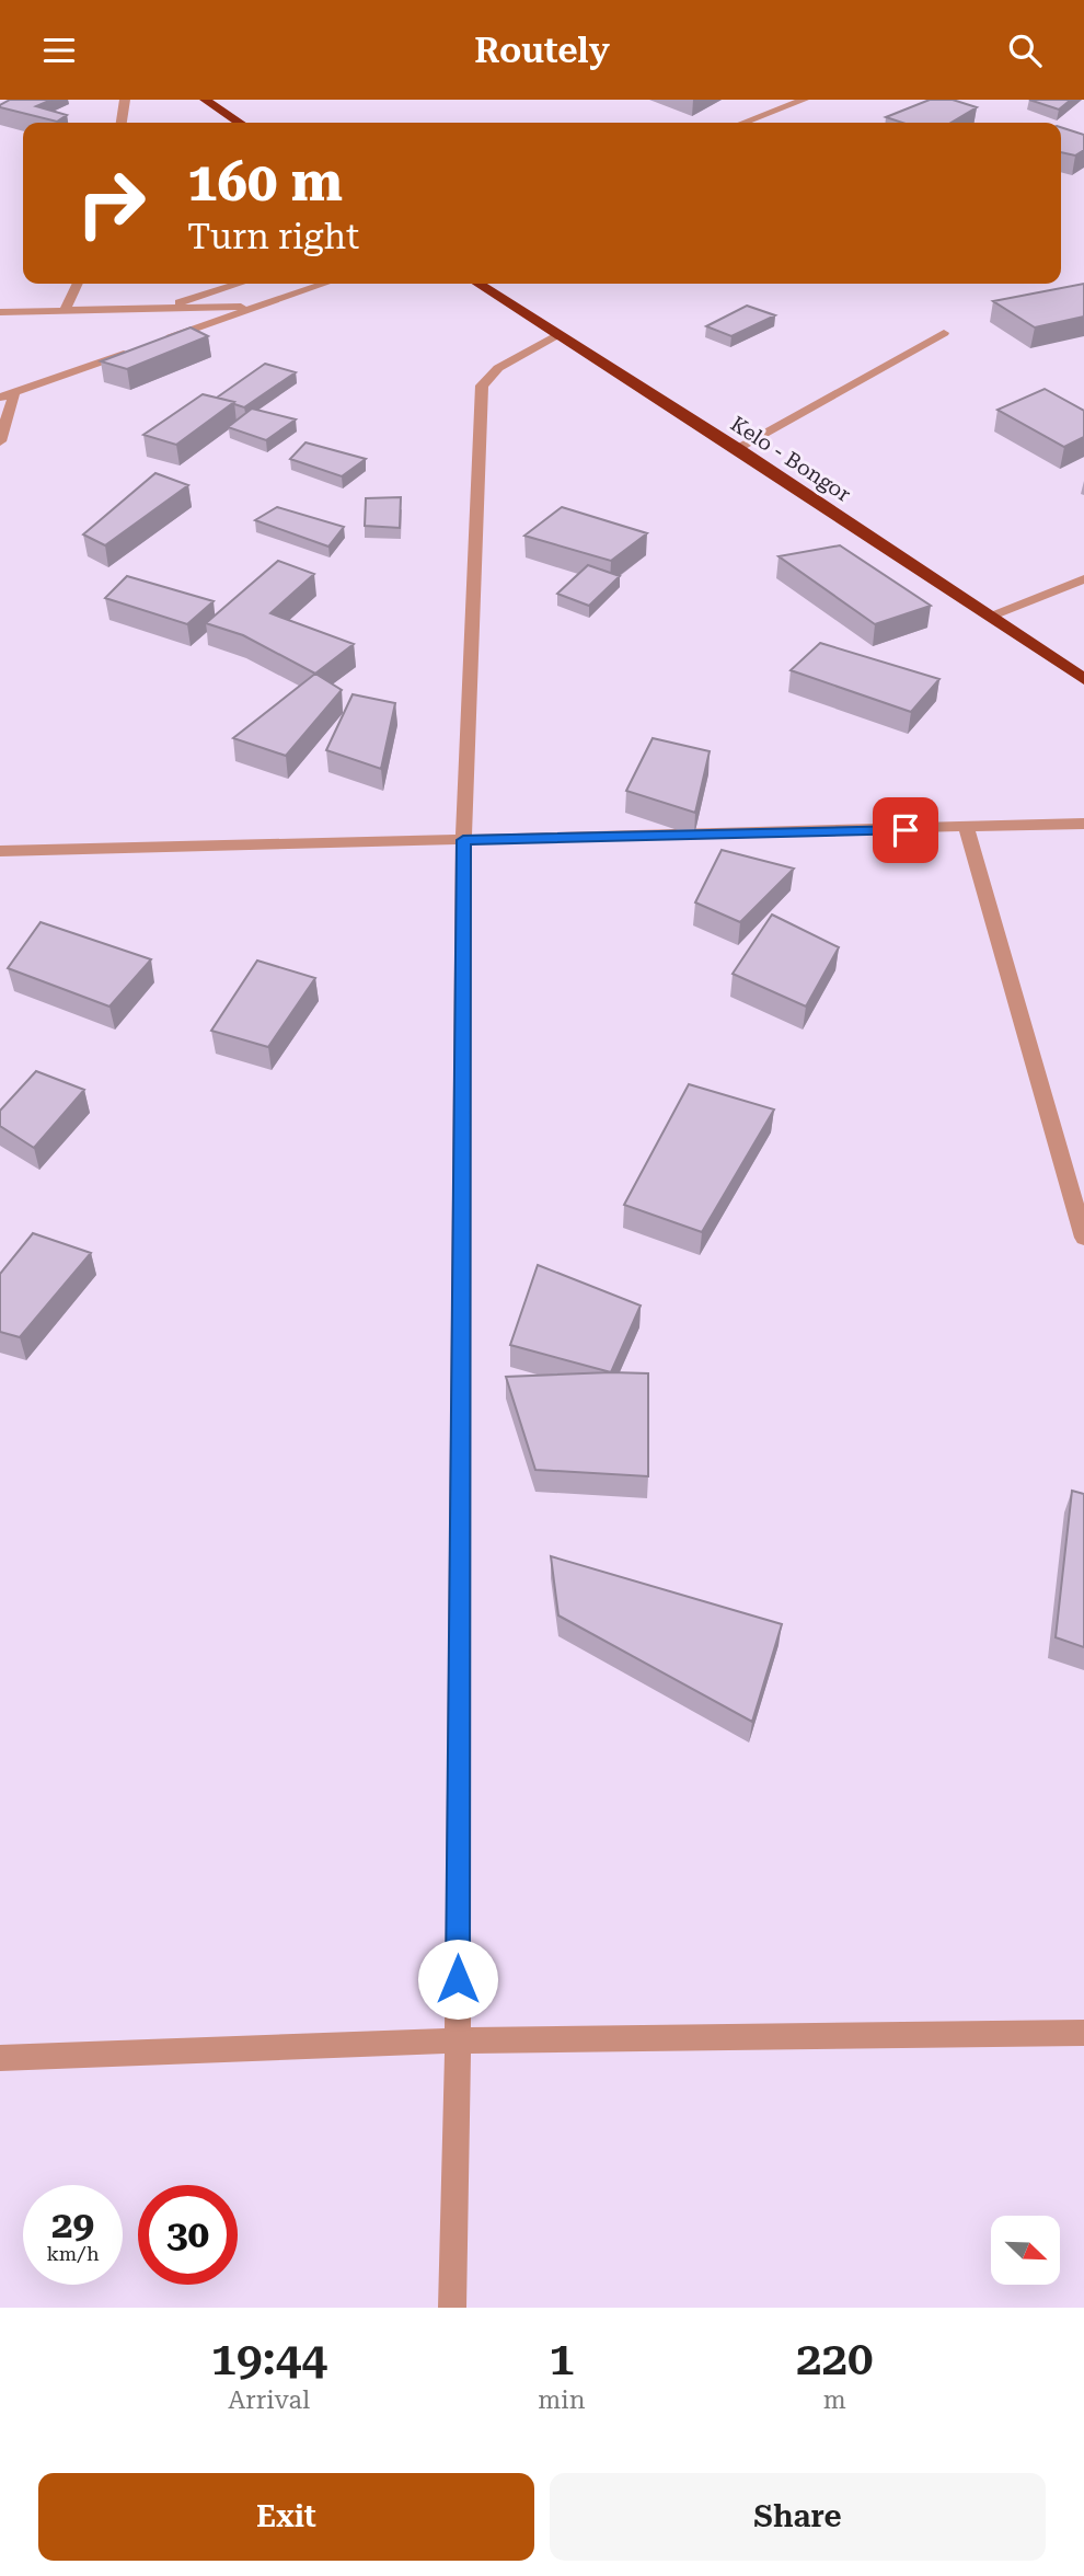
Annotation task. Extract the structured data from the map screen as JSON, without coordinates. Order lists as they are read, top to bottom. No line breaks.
{"streets":{"highway":["Kelo - Bongor"]},"north":"bottom right","page":{"header":"Routely","turn":["160 m","Turn right"],"speed":"29 km/h","limit":"30","eta":["19:44","Arrival","1","min","220","m"],"buttons":["Exit","Share"]}}
